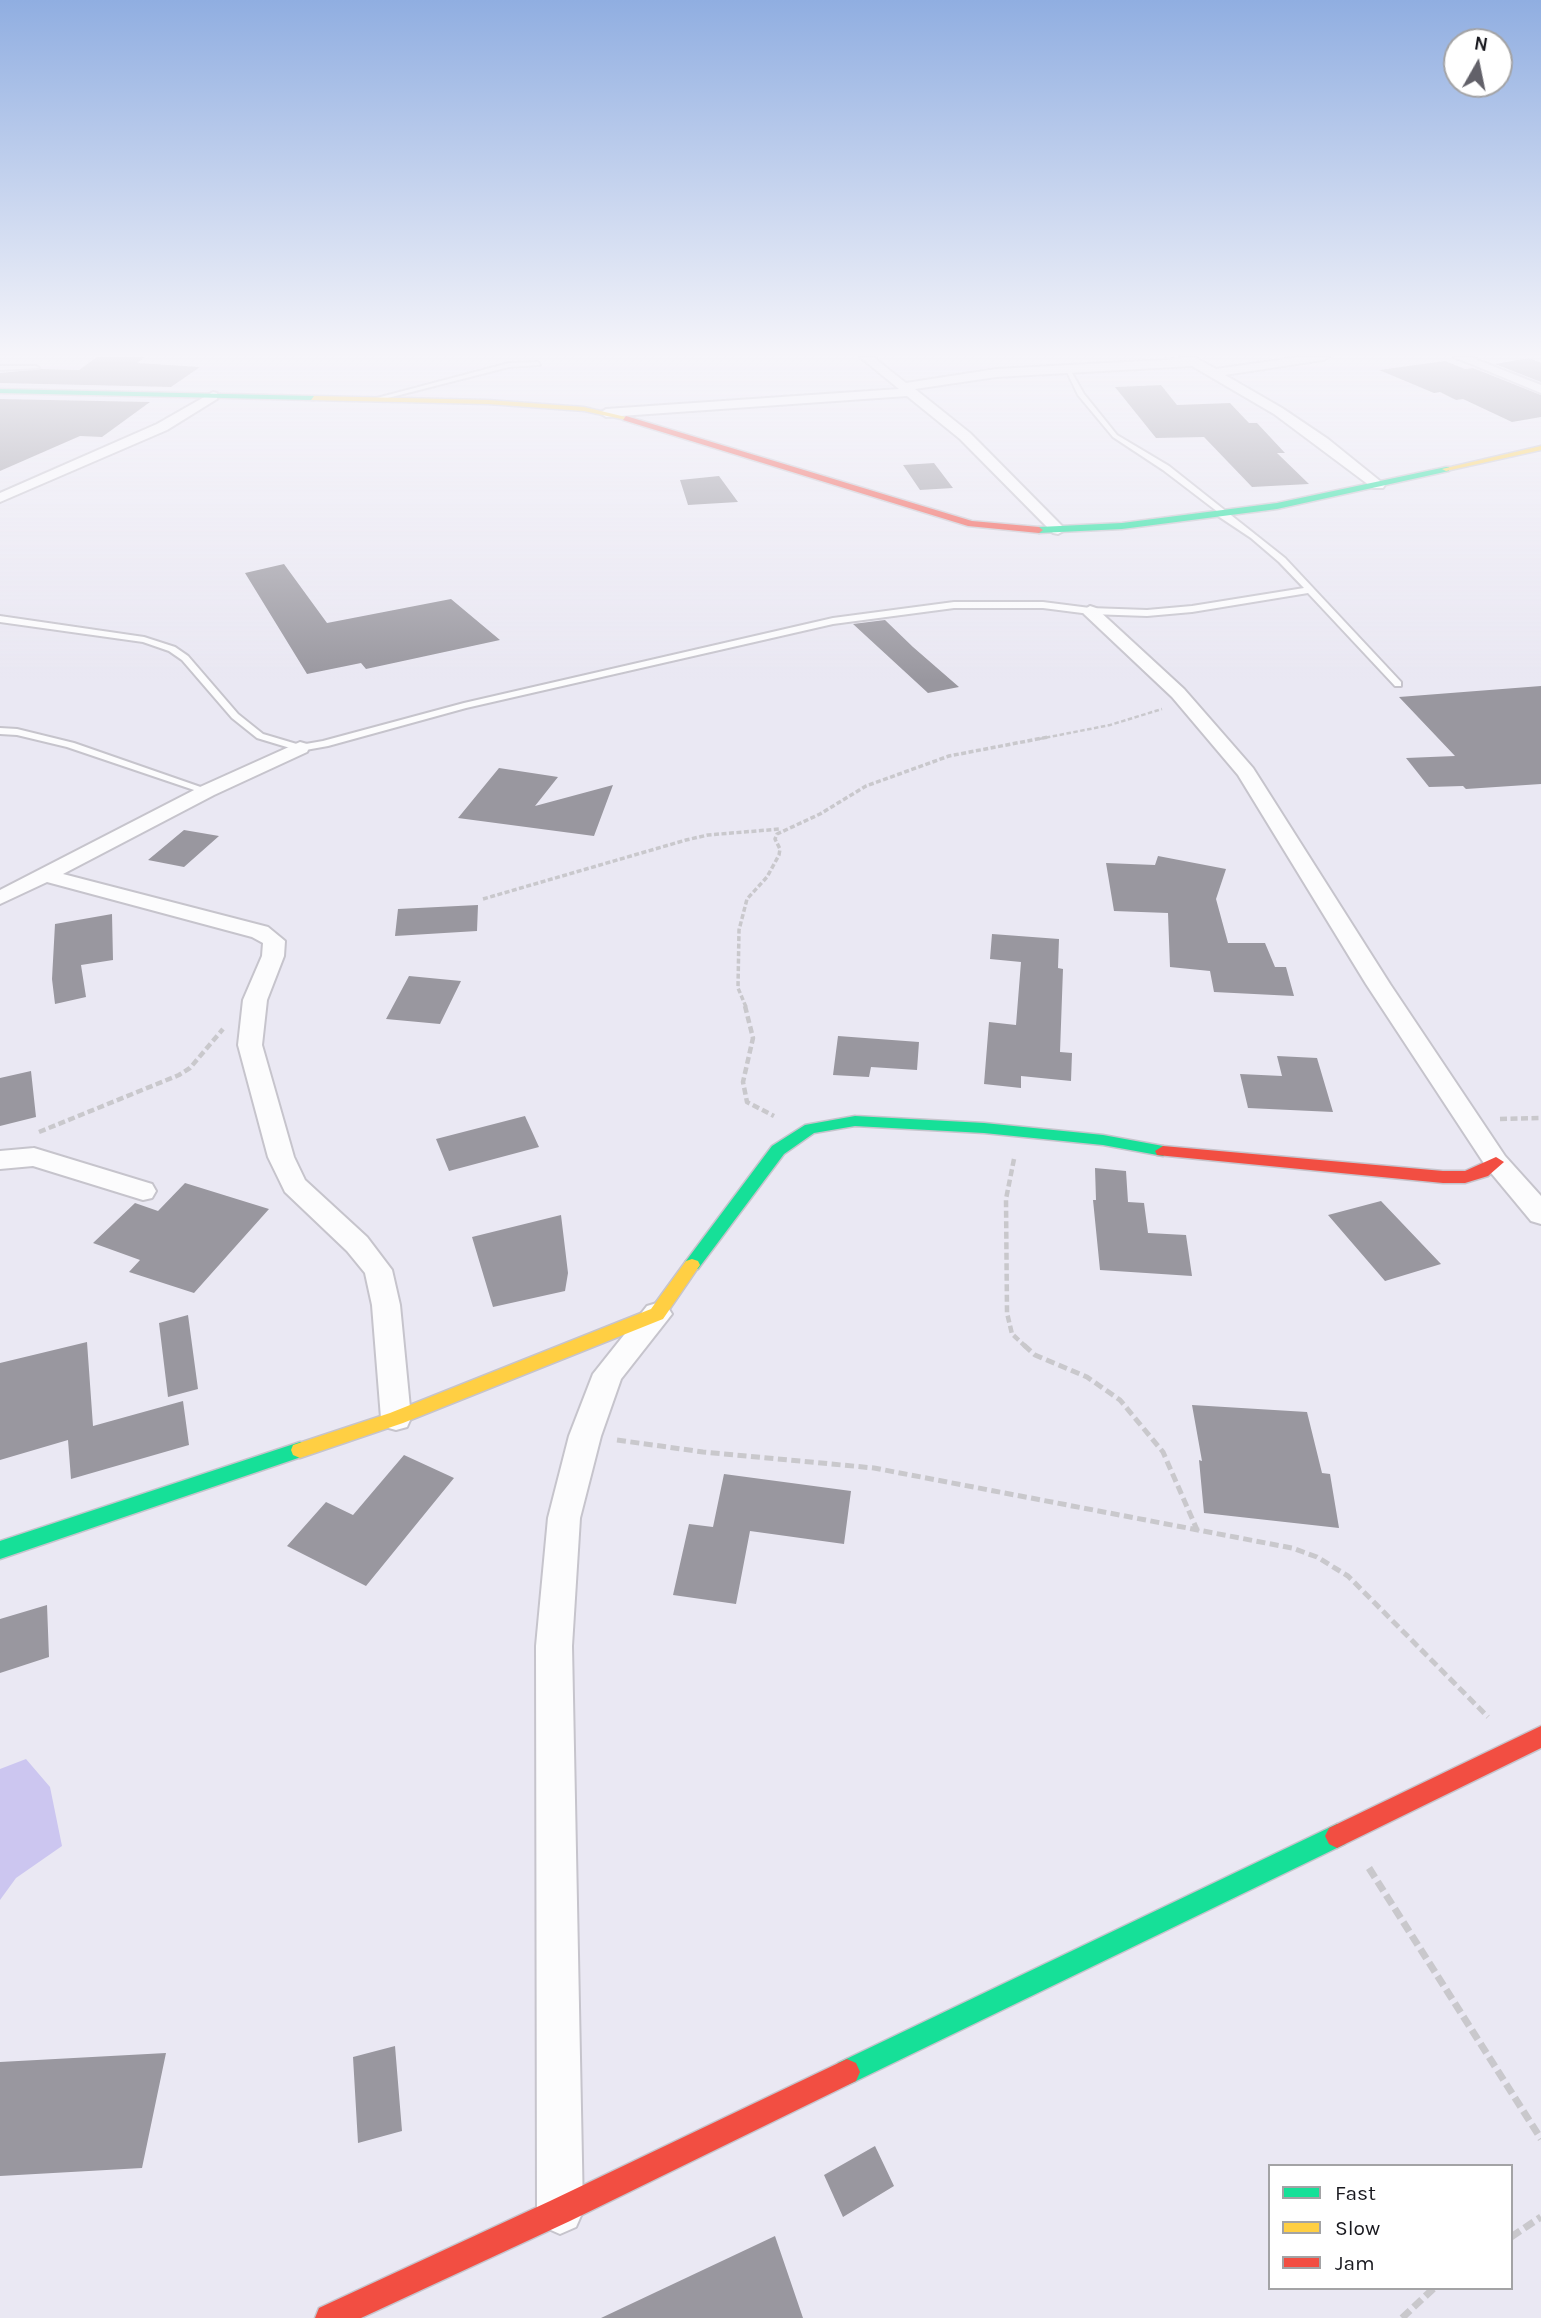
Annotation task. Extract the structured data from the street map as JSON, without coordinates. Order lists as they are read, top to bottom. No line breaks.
{"legend":["Fast","Slow","Jam"],"north":"top"}
